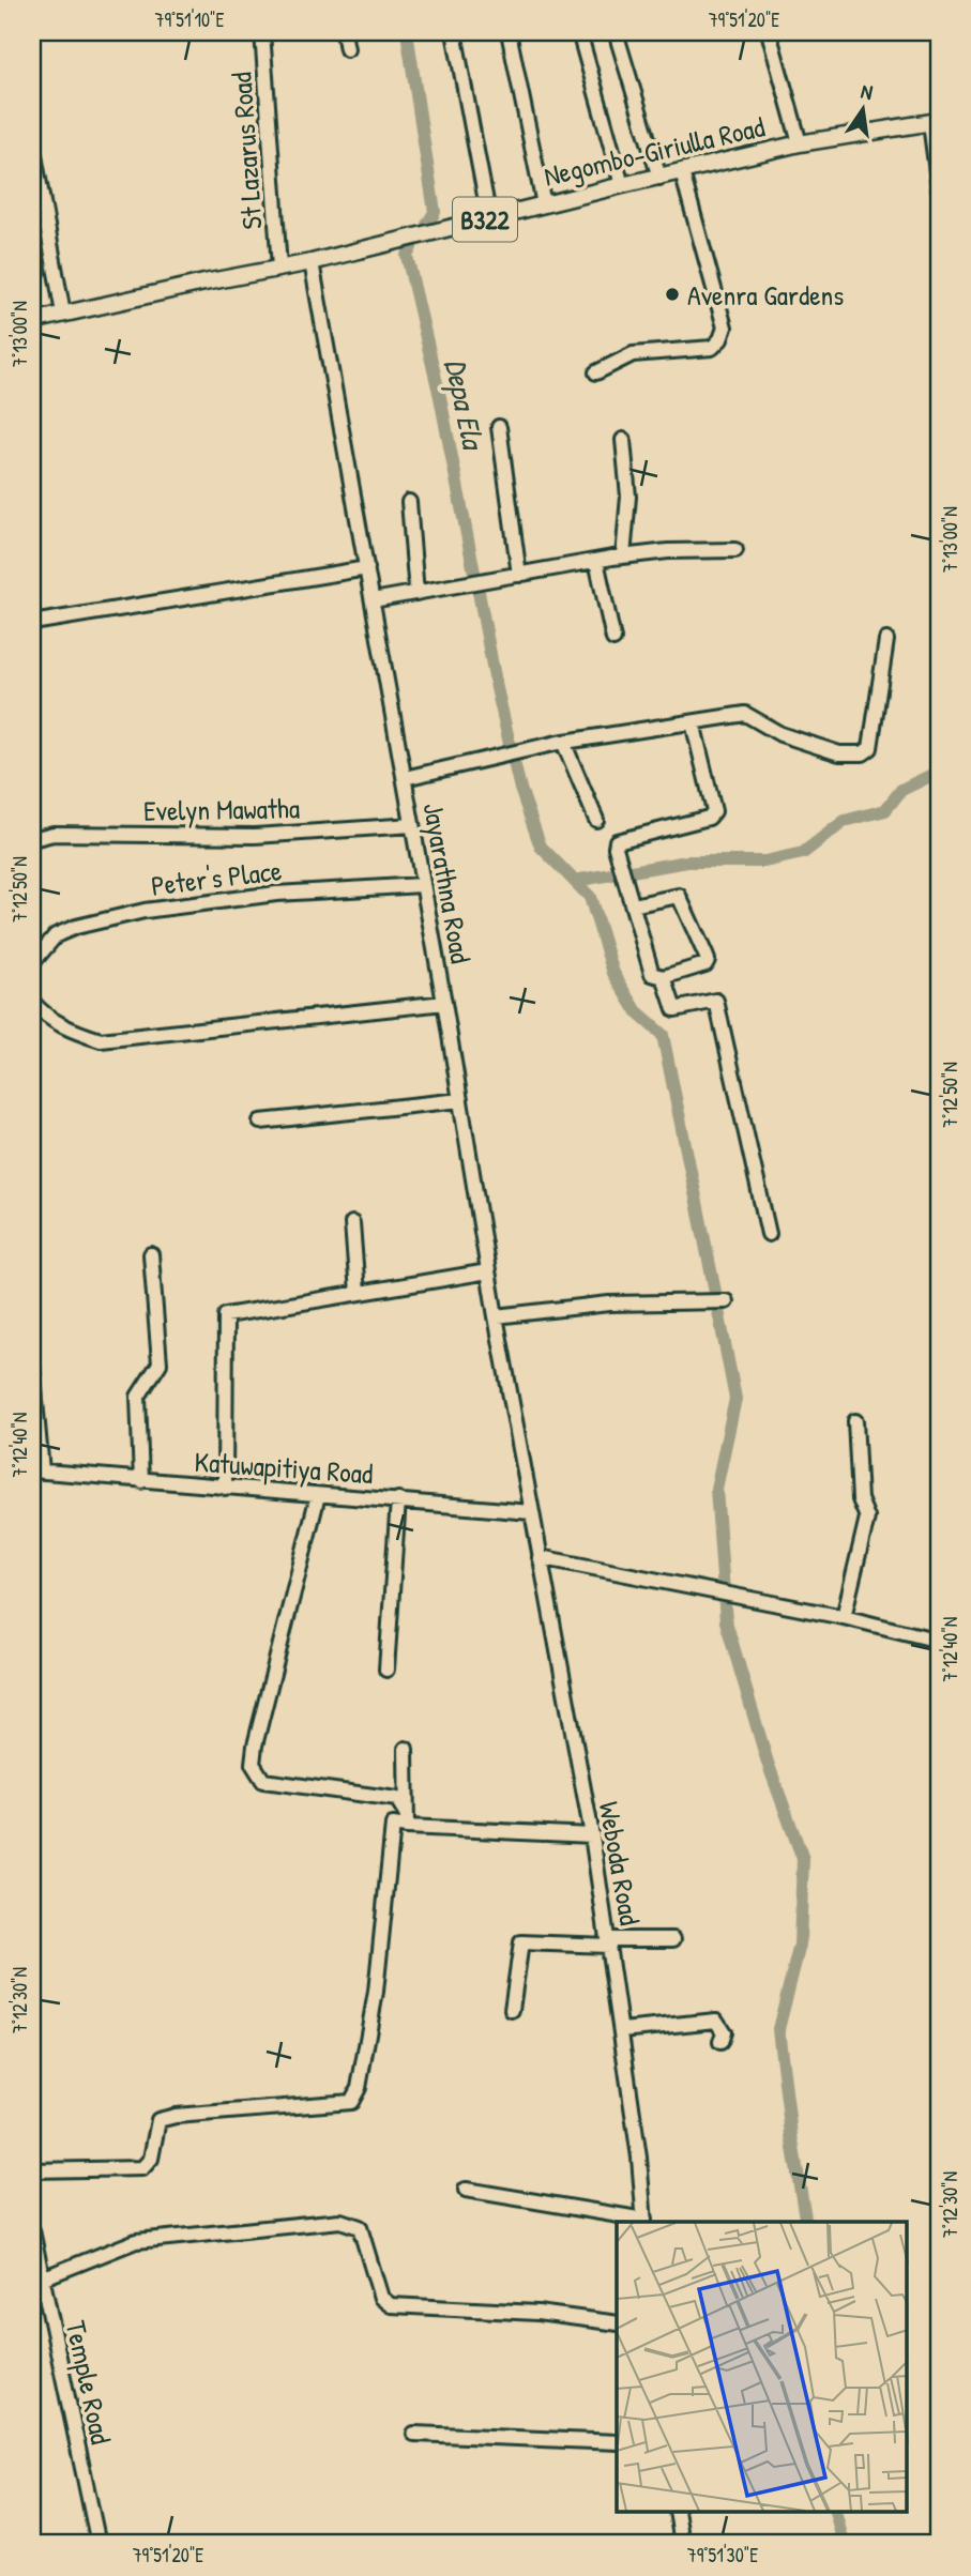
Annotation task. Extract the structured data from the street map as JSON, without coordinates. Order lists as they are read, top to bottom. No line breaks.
{"streets":{"main road":["Negombo-Giriulla Road","B322"],"street":["St Lazarus Road","Evelyn Mawatha","Peter's Place","Jayarathna Road","Katuwapitiya Road","Weboda Road","Temple Road"]},"crossings":[["St Lazarus Road","Negombo-Giriulla Road"],["Negombo-Giriulla Road","Jayarathna Road"],["Evelyn Mawatha","Jayarathna Road"],["Peter's Place","Jayarathna Road"],["Jayarathna Road","Katuwapitiya Road"],["Jayarathna Road","Weboda Road"],["Katuwapitiya Road","Weboda Road"]],"water":["Depa Ela"],"places":["Avenra Gardens"],"north":"top","coordinates":["79°51'10\"E","79°51'20\"E","7°13'00\"N","7°12'50\"N","7°12'40\"N","7°12'30\"N","79°51'30\"E"]}
